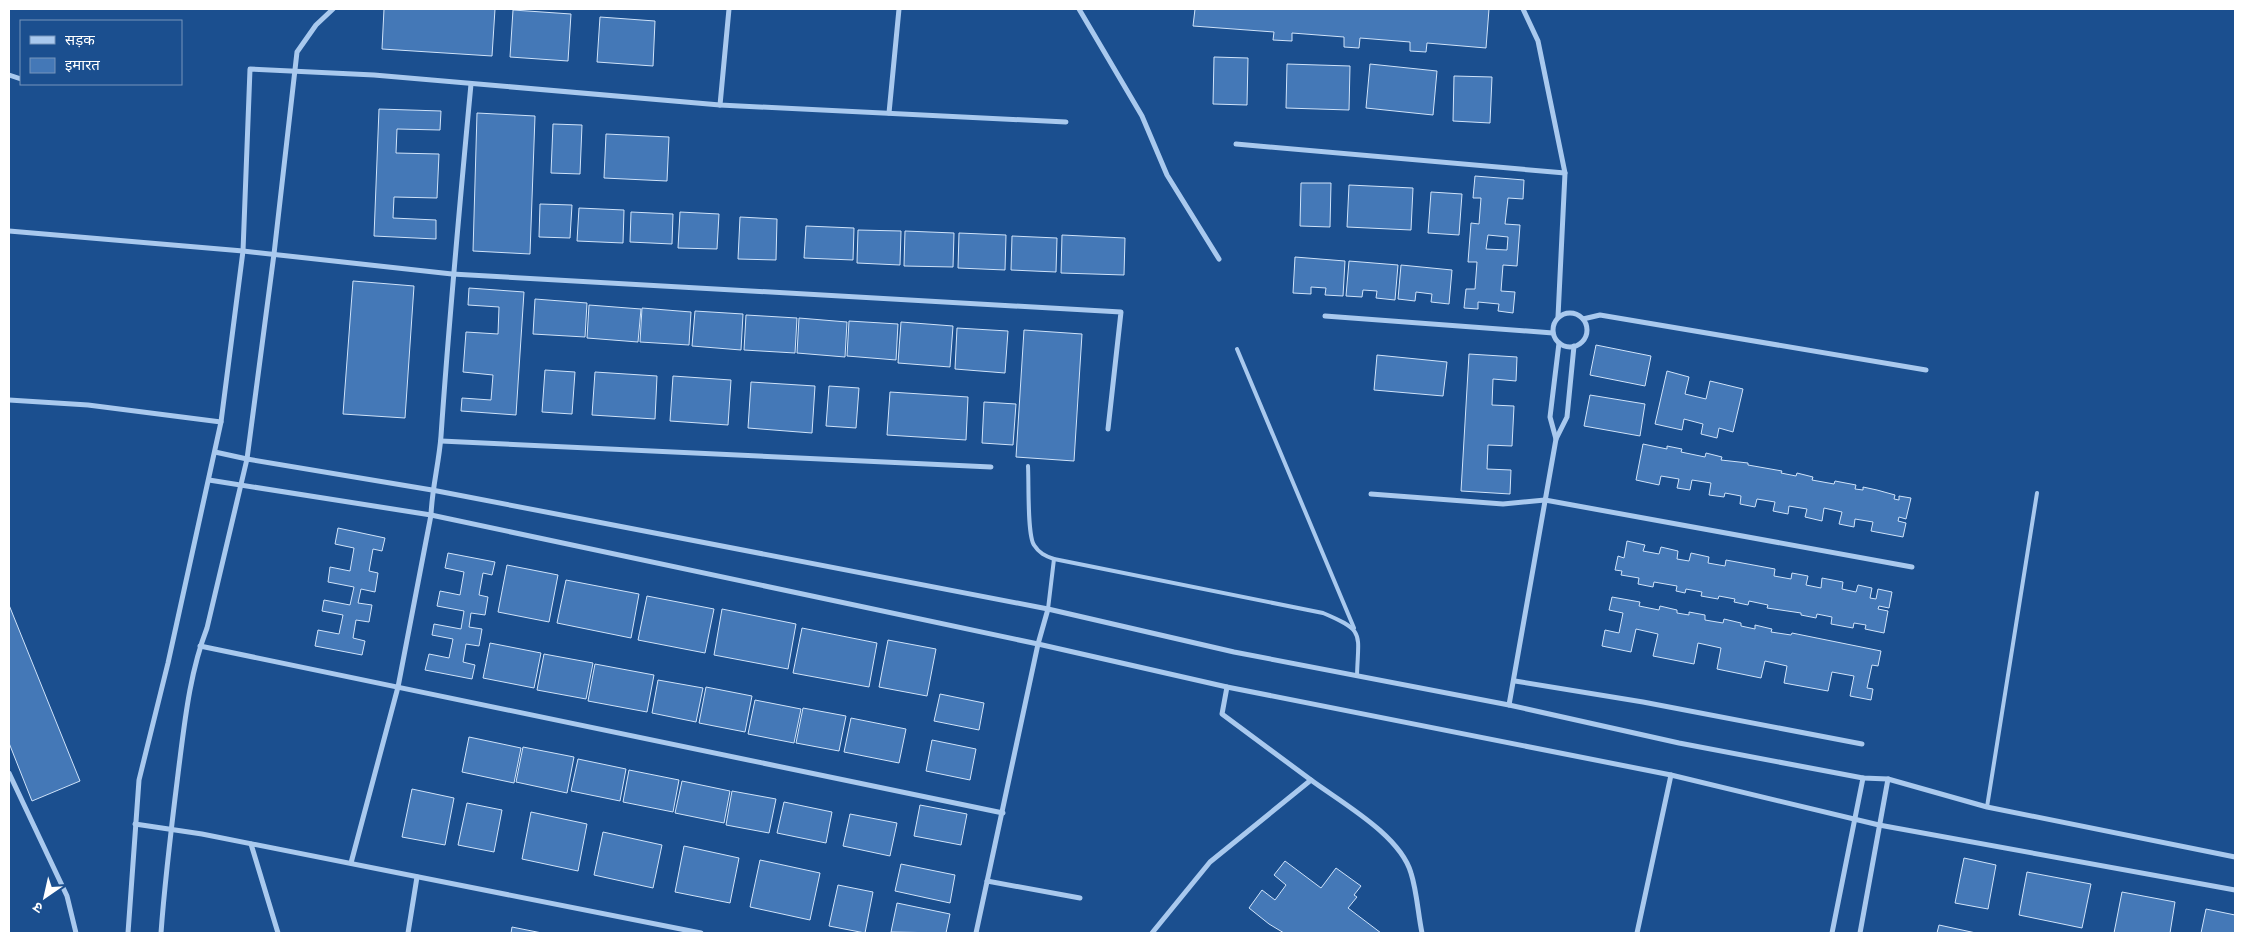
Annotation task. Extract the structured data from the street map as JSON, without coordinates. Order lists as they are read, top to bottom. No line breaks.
{"legend":["सड़क","इमारत"],"north":"bottom left"}
